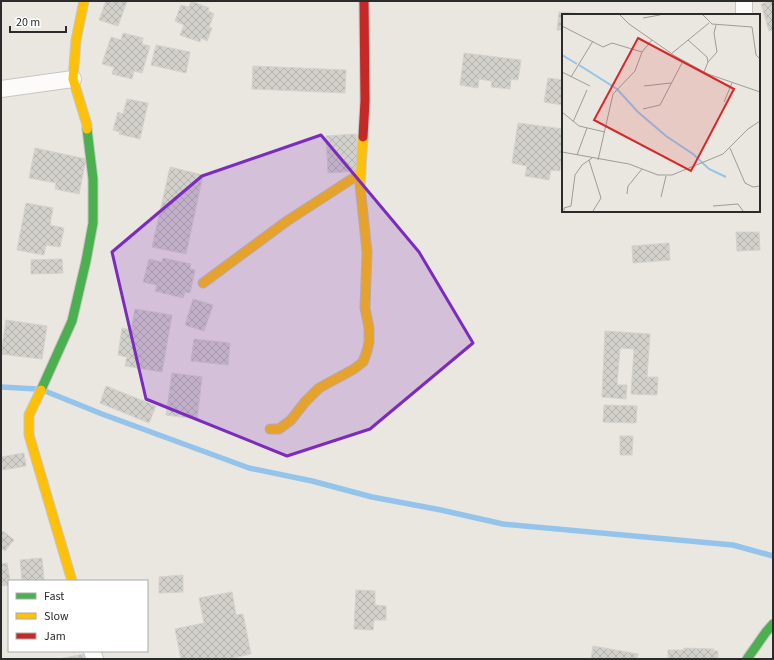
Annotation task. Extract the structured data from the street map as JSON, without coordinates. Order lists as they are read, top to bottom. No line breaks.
{"legend":["Fast","Slow","Jam"],"scale_bar":"20 m"}
